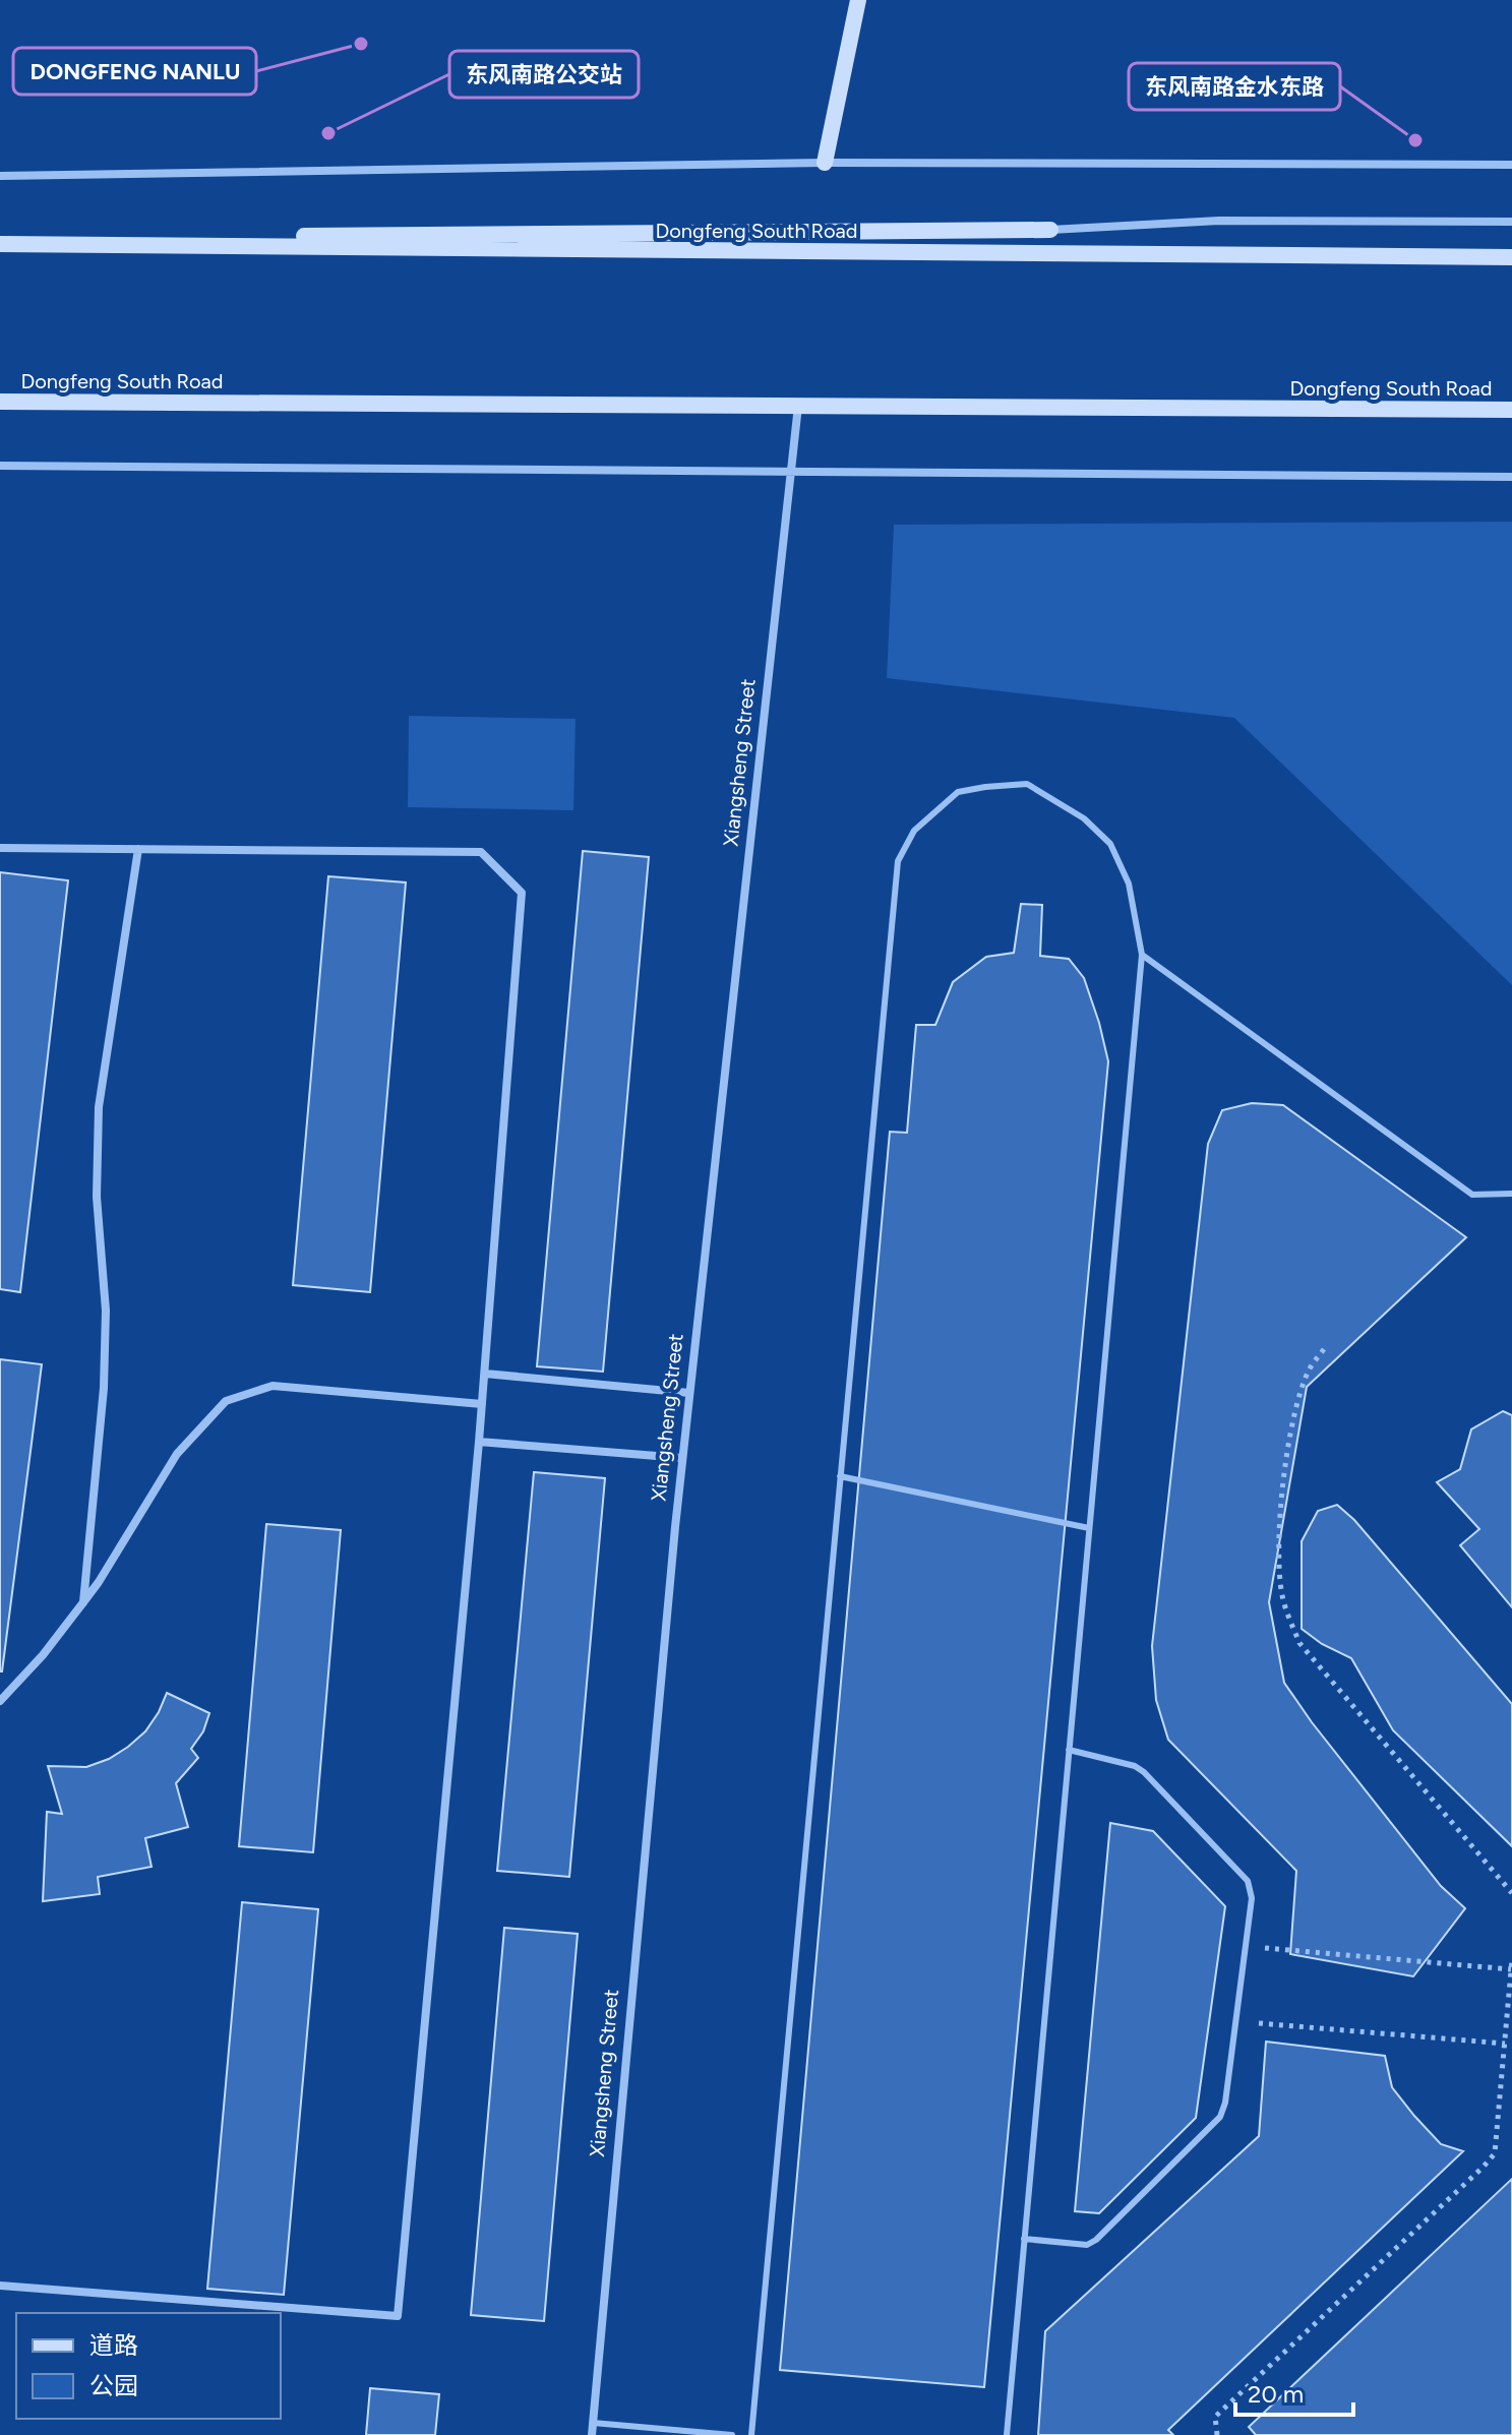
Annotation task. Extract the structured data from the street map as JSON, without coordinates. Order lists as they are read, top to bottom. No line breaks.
{"streets":{"main road":["Dongfeng South Road"],"street":["Xiangsheng Street"]},"crossings":[["Dongfeng South Road","Xiangsheng Street"]],"places":["DONGFENG NANLU","东风南路公交站","东风南路金水东路"],"legend":["道路","公园"],"scale_bar":"20 m"}
